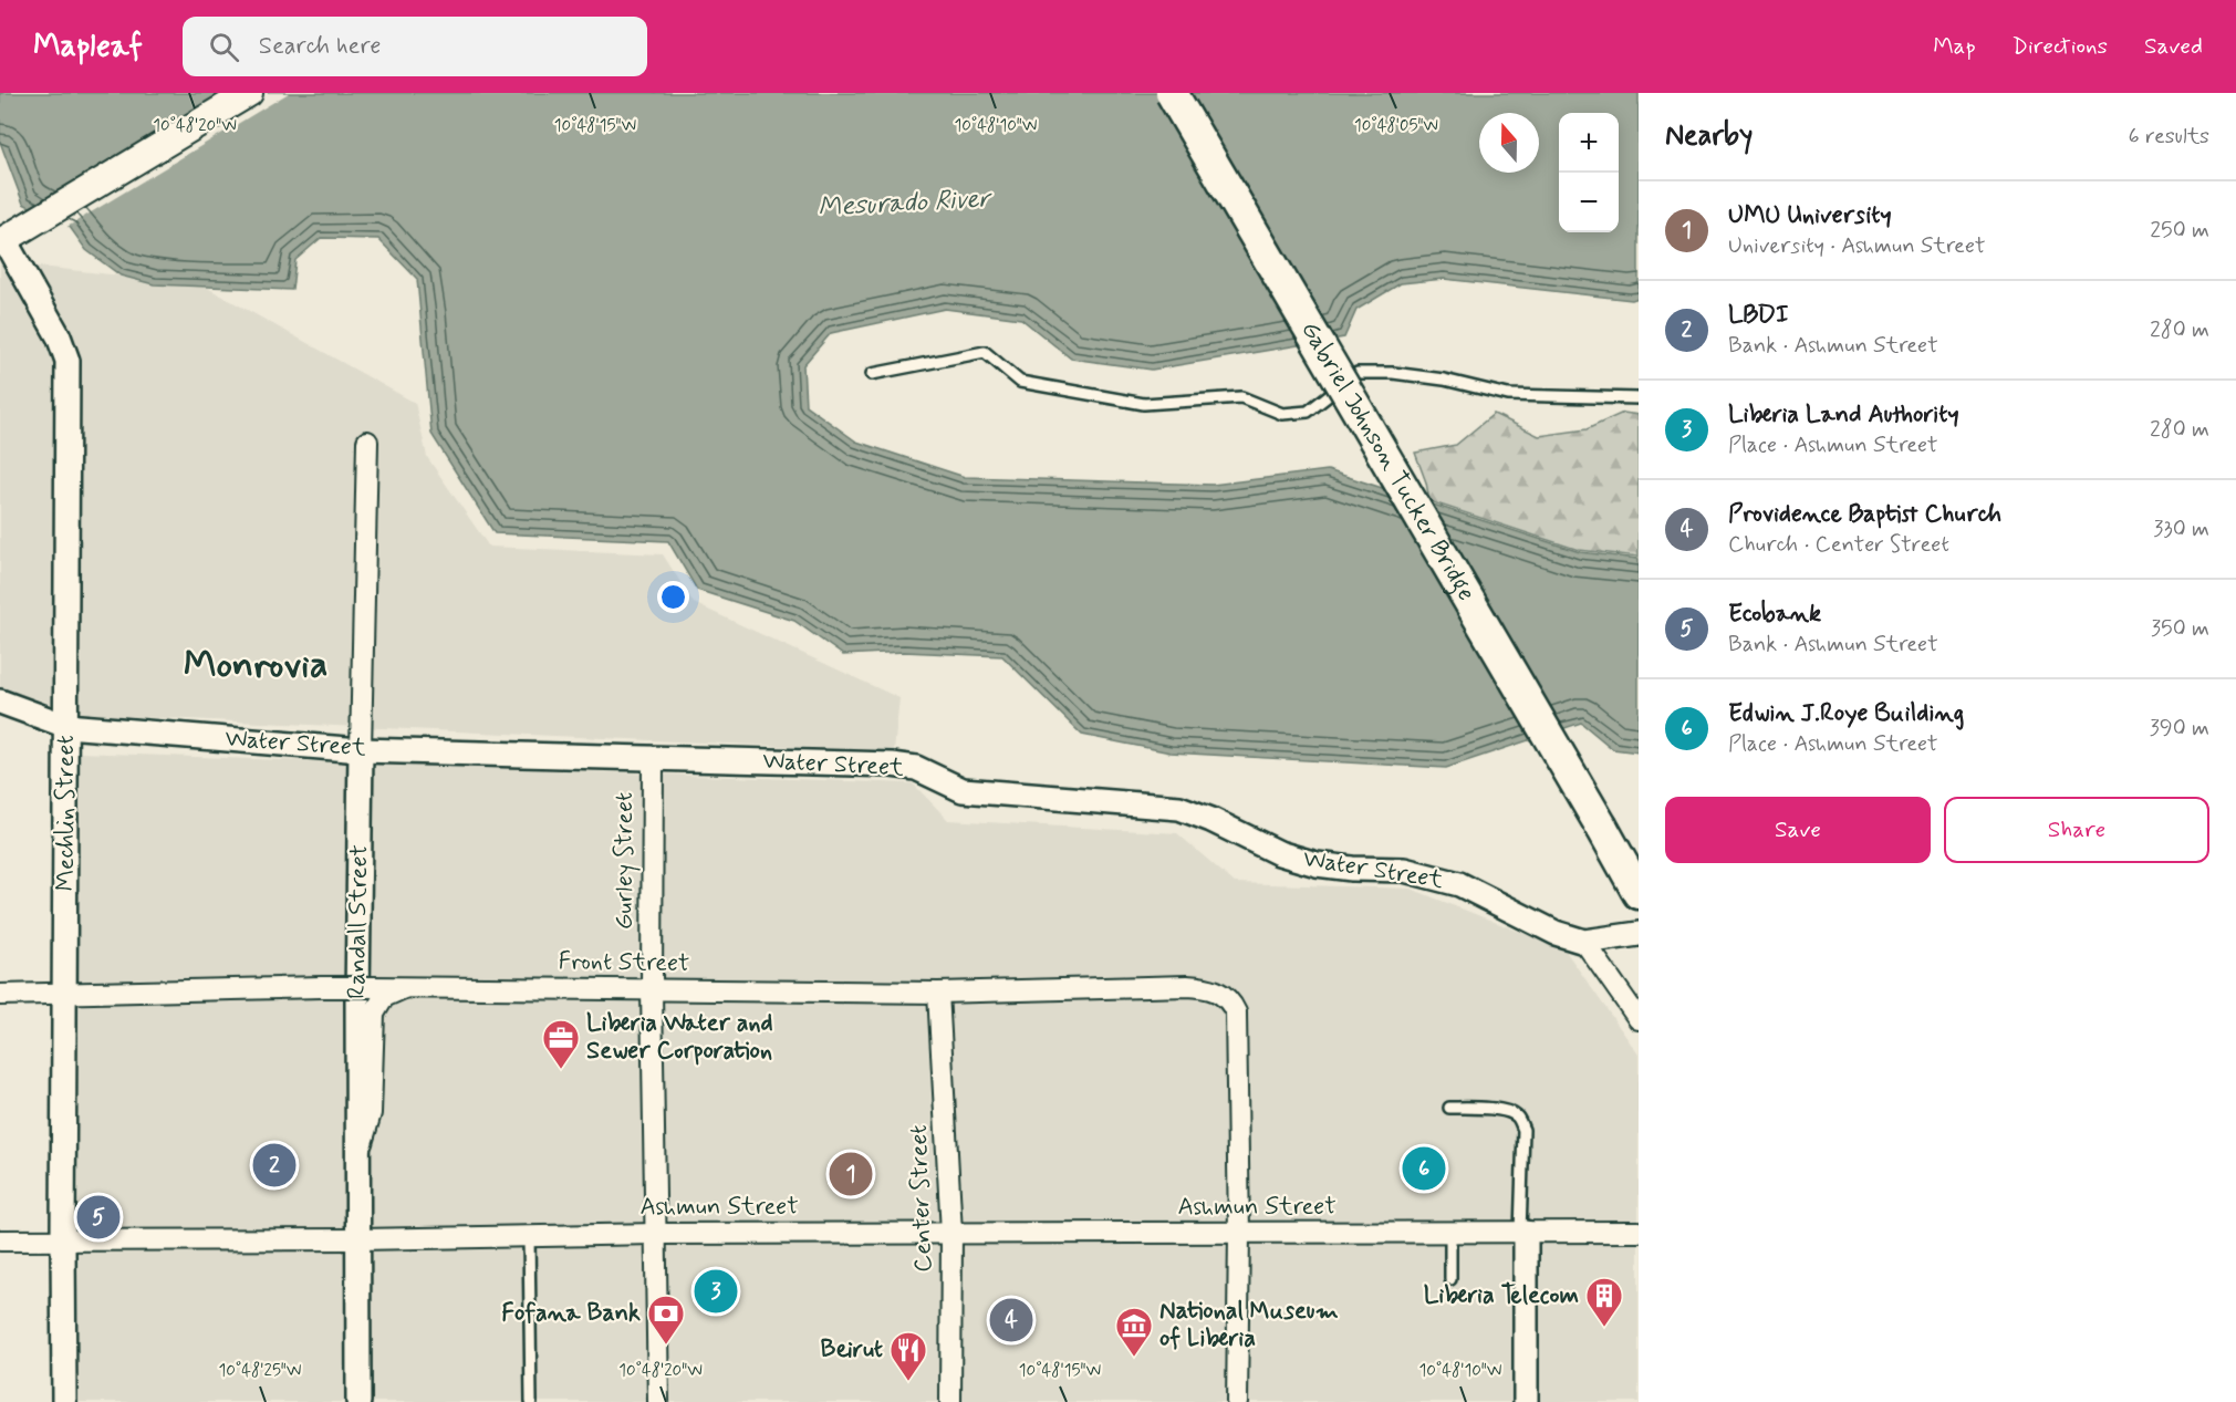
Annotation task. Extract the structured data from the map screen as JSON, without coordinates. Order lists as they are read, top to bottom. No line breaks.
{"streets":{"highway":["Gabriel Johnson Tucker Bridge"],"street":["Water Street","Mechlin Street","Gurley Street","Randall Street","Front Street","Center Street","Ashmun Street"]},"crossings":[["Water Street","Mechlin Street"],["Water Street","Gurley Street"],["Water Street","Randall Street"],["Mechlin Street","Front Street"],["Mechlin Street","Ashmun Street"],["Gurley Street","Front Street"],["Gurley Street","Ashmun Street"],["Randall Street","Ashmun Street"],["Front Street","Center Street"],["Front Street","Ashmun Street"],["Center Street","Ashmun Street"]],"districts":["Monrovia"],"water":["Mesurado River"],"places":{"office":["Liberia Water and Sewer Corporation"],"building":["Liberia Telecom"],"bank":["Fofana Bank"],"museum":["National Museum of Liberia"],"restaurant":["Beirut"]},"north":"top","page":{"header":"Mapleaf","search":"Search here","nav":["Map","Directions","Saved"],"heading":["Nearby","6 results"],"map_buttons":["+","−"],"list":[{"mark":"1","name":"UMU University","note":"University · Ashmun Street","value":"250 m"},{"mark":"2","name":"LBDI","note":"Bank · Ashmun Street","value":"280 m"},{"mark":"3","name":"Liberia Land Authority","note":"Place · Ashmun Street","value":"280 m"},{"mark":"4","name":"Providence Baptist Church","note":"Church · Center Street","value":"330 m"},{"mark":"5","name":"Ecobank","note":"Bank · Ashmun Street","value":"350 m"},{"mark":"6","name":"Edwin J.Roye Building","note":"Place · Ashmun Street","value":"390 m"}],"buttons":["Save","Share"],"pins":["2","6","1","5","3","4"]},"coordinates":["10°48'20\"W","10°48'15\"W","10°48'10\"W","10°48'05\"W","10°48'25\"W"]}
